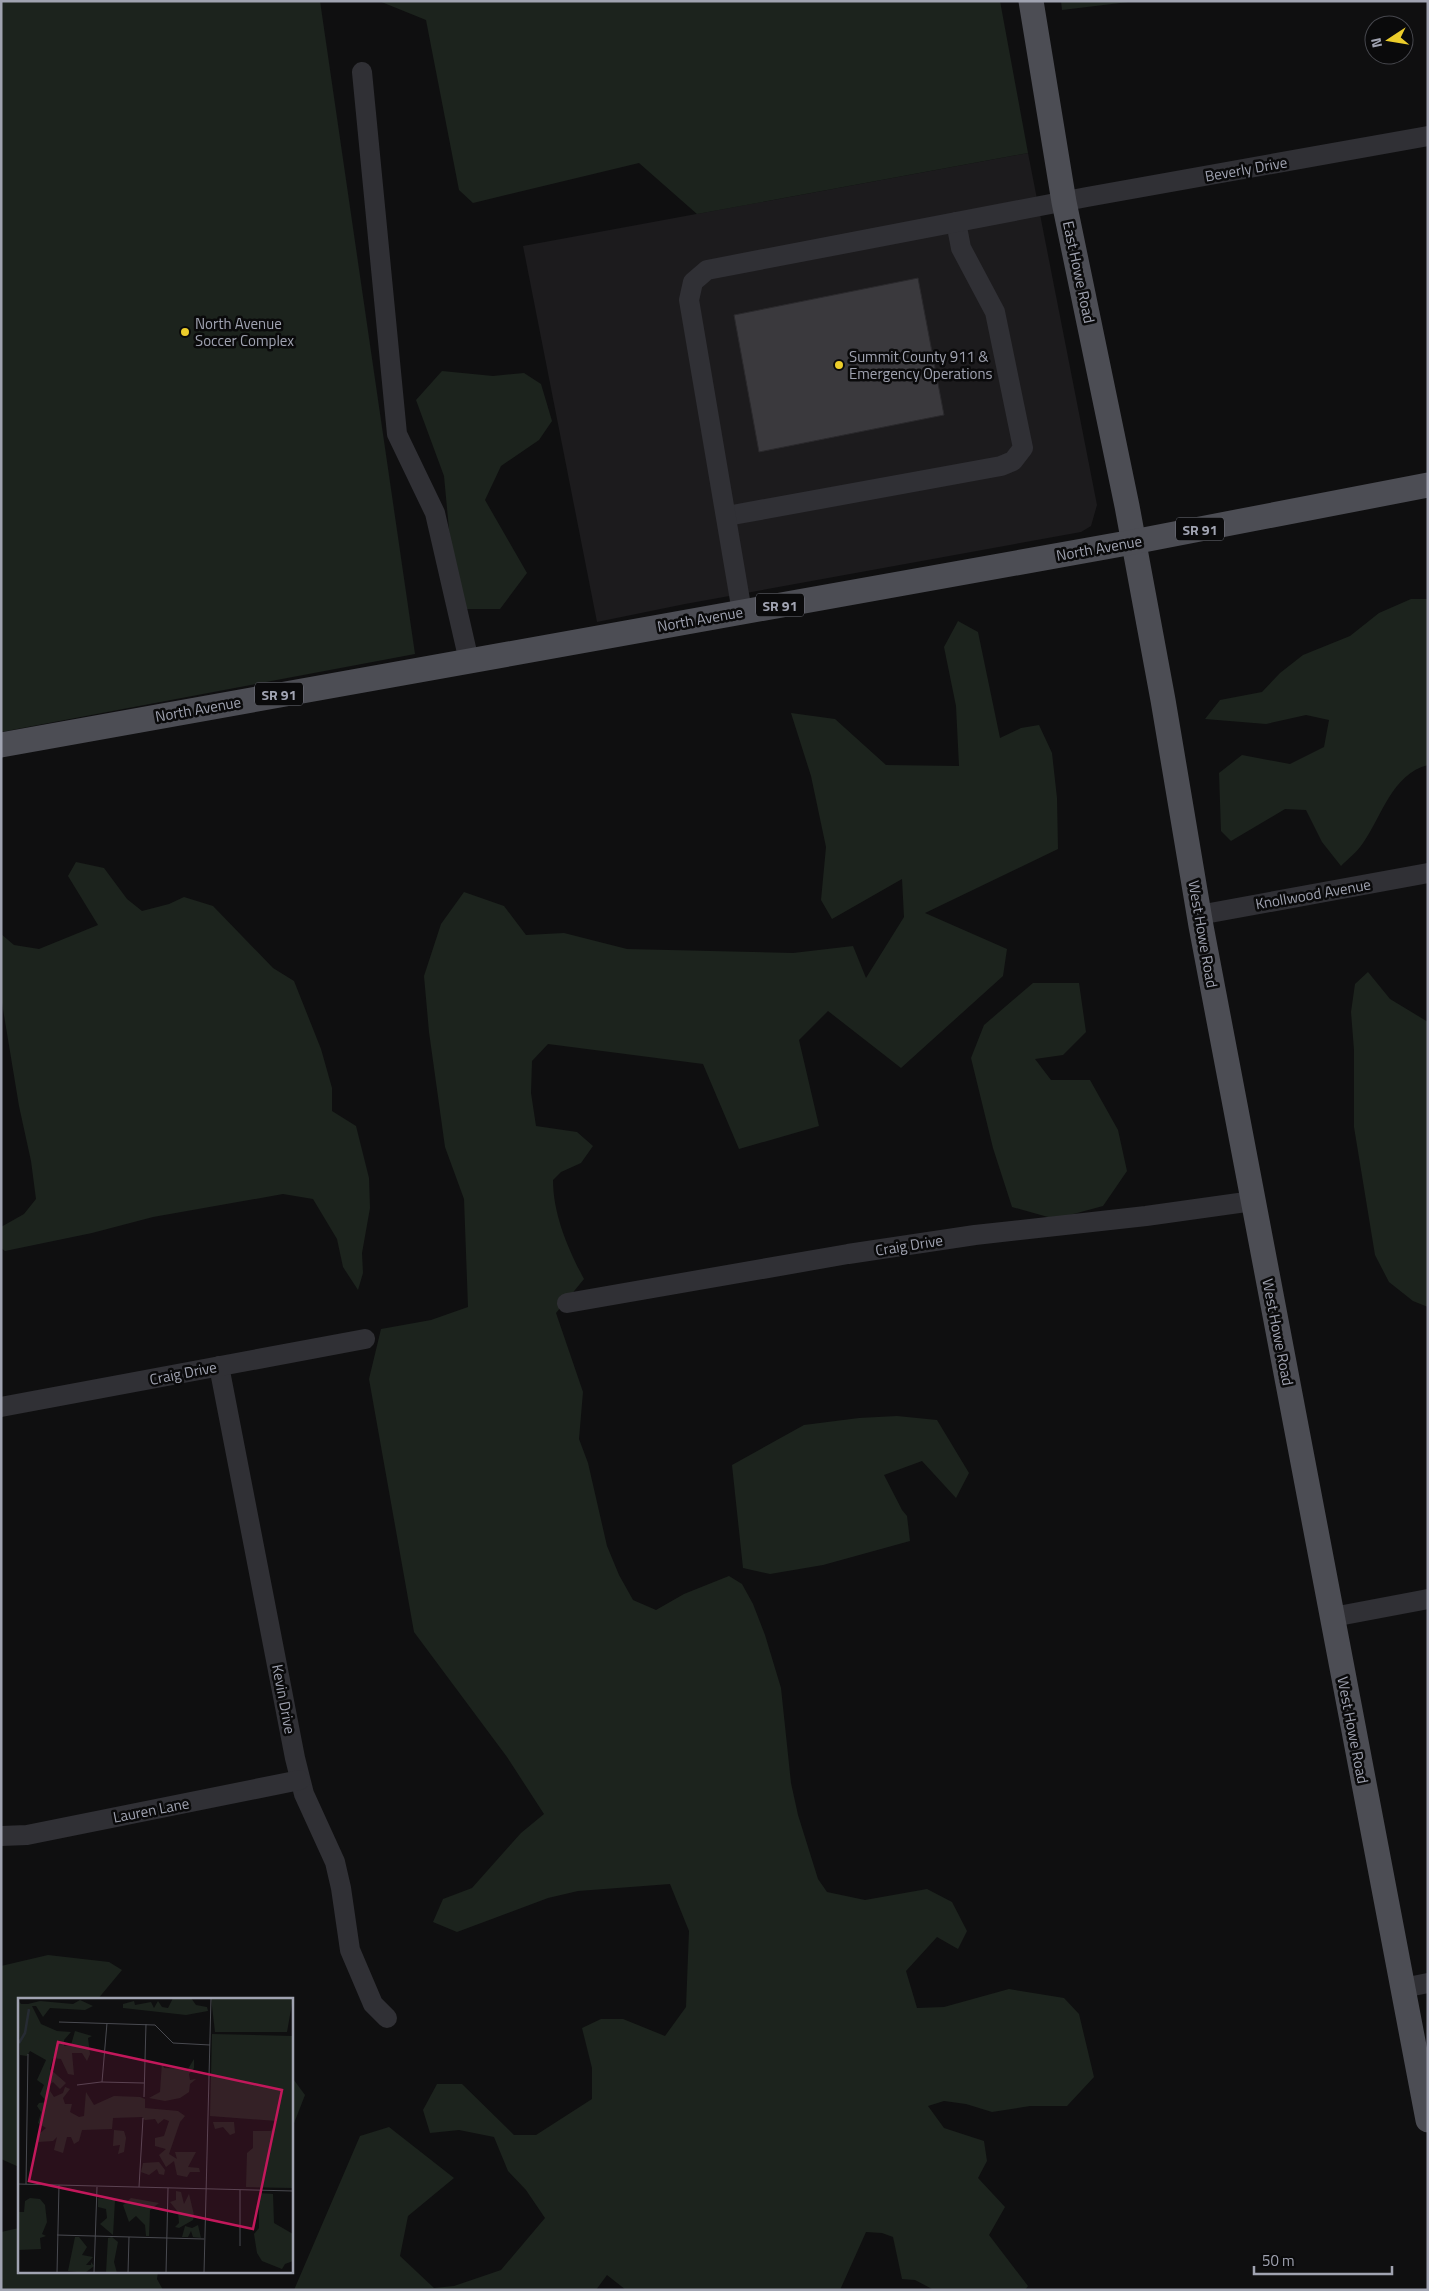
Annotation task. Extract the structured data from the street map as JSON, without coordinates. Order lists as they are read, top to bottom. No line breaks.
{"streets":{"main road":["East Howe Road","SR 91","North Avenue","West Howe Road"],"street":["Beverly Drive","Knollwood Avenue","Craig Drive","Kevin Drive","Lauren Lane"]},"crossings":[["Beverly Drive","East Howe Road"],["Beverly Drive","North Avenue"],["East Howe Road","North Avenue"],["East Howe Road","West Howe Road"],["North Avenue","West Howe Road"],["Knollwood Avenue","West Howe Road"],["West Howe Road","Craig Drive"],["Craig Drive","Kevin Drive"],["Kevin Drive","Lauren Lane"]],"places":["North Avenue Soccer Complex","Summit County 911 & Emergency Operations"],"scale_bar":"50 m","north":"left"}
